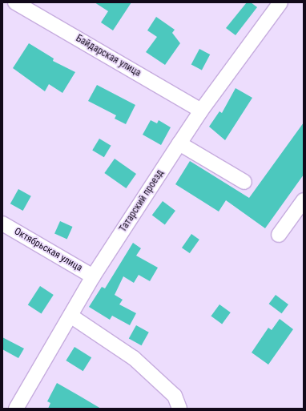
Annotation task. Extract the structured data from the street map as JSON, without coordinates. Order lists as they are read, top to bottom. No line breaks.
{"streets":{"street":["Байдарская улица","Татарский проезд","Октябрьская улица"]},"crossings":[["Байдарская улица","Татарский проезд"],["Татарский проезд","Октябрьская улица"]]}
